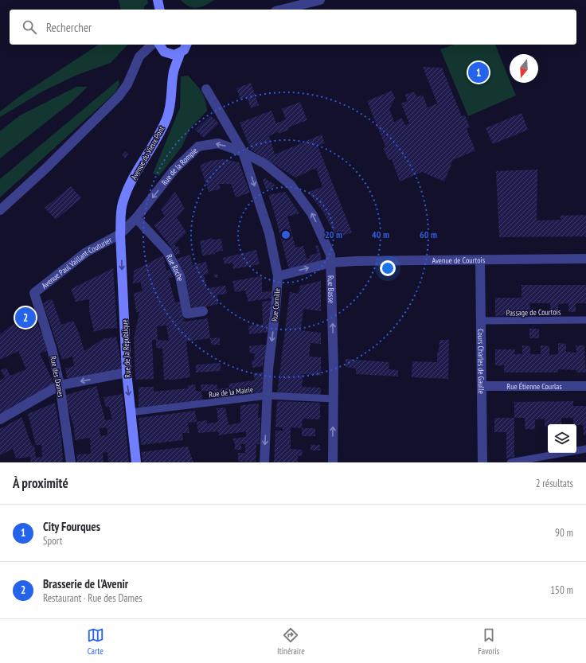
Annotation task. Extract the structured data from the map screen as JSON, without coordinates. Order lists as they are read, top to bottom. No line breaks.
{"streets":{"street":["Avenue du Vieux Pont","Rue de la Rompie","Avenue de Courtois","Avenue Paul Vaillant-Couturier","Rue Roche","Rue Basse","Rue Cornille","Rue de la République","Cours Charles de Gaulle","Rue des Dames","Rue Étienne Courlas"],"lane":["Passage de Courtois","Rue de la Mairie"]},"crossings":[["Avenue du Vieux Pont","Rue de la Rompie"],["Avenue du Vieux Pont","Avenue Paul Vaillant-Couturier"],["Avenue du Vieux Pont","Rue de la République"],["Rue de la Rompie","Avenue Paul Vaillant-Couturier"],["Rue de la Rompie","Rue Roche"],["Rue de la Rompie","Rue Basse"],["Rue de la Rompie","Rue Cornille"],["Rue de la Rompie","Rue de la République"],["Avenue de Courtois","Rue Basse"],["Avenue de Courtois","Rue Cornille"],["Avenue de Courtois","Cours Charles de Gaulle"],["Avenue Paul Vaillant-Couturier","Rue de la République"],["Avenue Paul Vaillant-Couturier","Rue des Dames"],["Rue Basse","Rue Cornille"],["Rue Basse","Rue de la Mairie"],["Rue Cornille","Rue de la Mairie"],["Passage de Courtois","Cours Charles de Gaulle"],["Rue de la République","Rue de la Mairie"],["Cours Charles de Gaulle","Rue Étienne Courlas"]],"one_way":["Rue de la Rompie","Rue Basse","Rue Cornille","Rue de la République"],"north":"bottom","page":{"search":"Rechercher","pins":["1","2"],"heading":["À proximité","2 résultats"],"list":[{"mark":"1","name":"City Fourques","note":"Sport","value":"90 m"},{"mark":"2","name":"Brasserie de l'Avenir","note":"Restaurant · Rue des Dames","value":"150 m"}],"nav":["Carte","Itinéraire","Favoris"]},"rings":["20 m","40 m","60 m"]}
